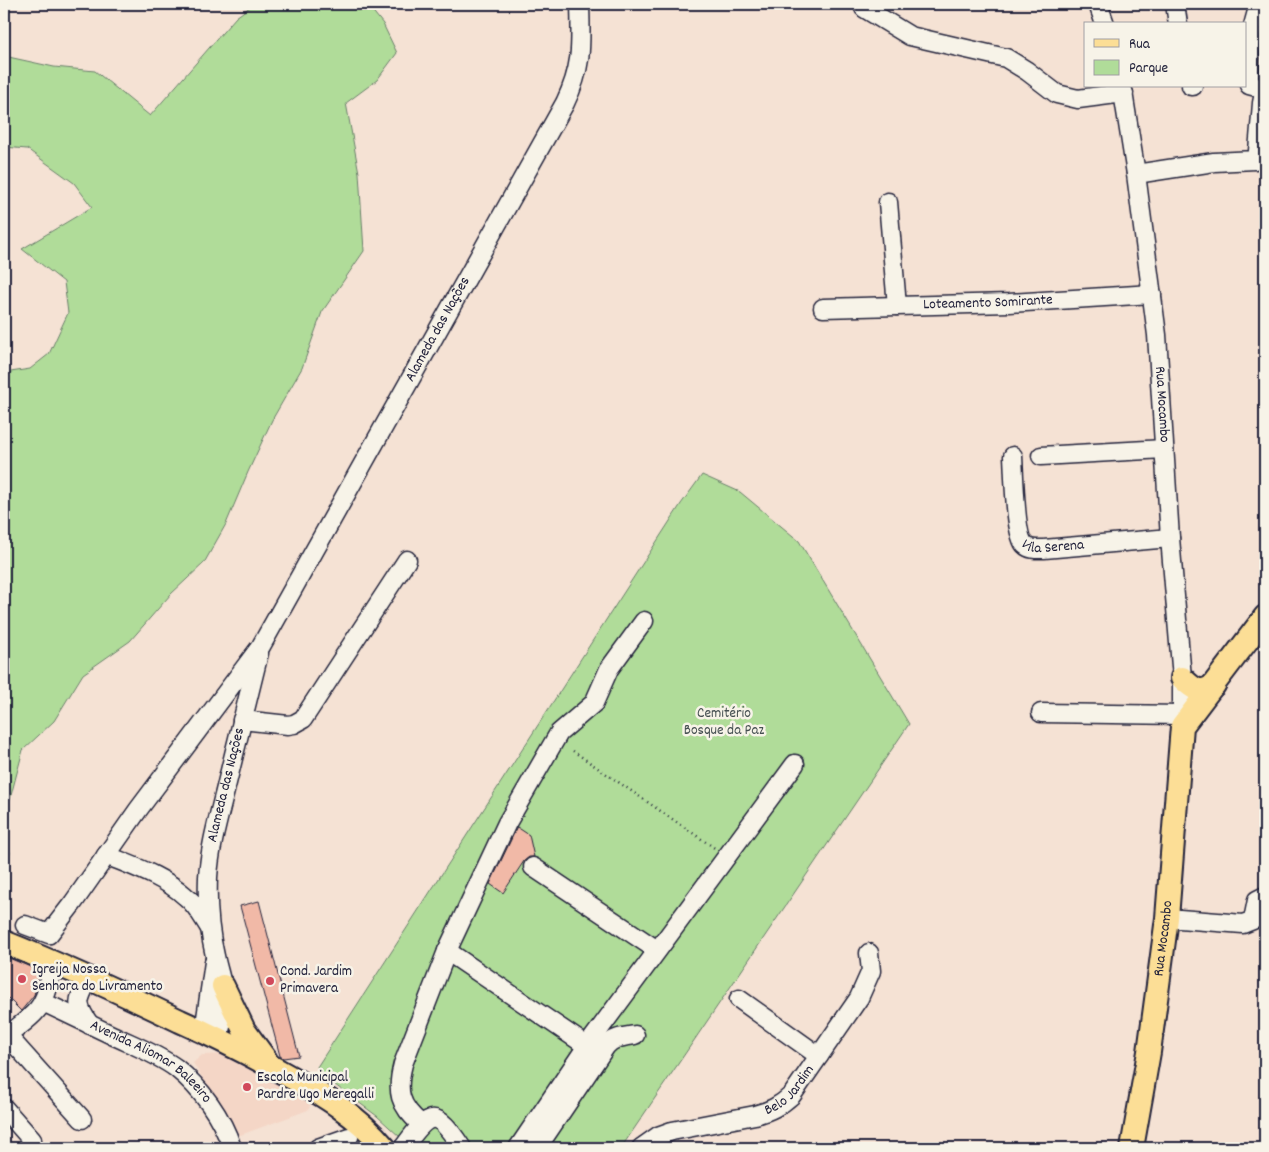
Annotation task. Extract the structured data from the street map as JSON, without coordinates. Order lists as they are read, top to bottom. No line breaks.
{"streets":{"main road":["Rua Mocambo"],"street":["Loteamento Somirante","Alameda das Nações","Vila Serena","Avenida Aliomar Baleeiro","Belo Jardim"]},"crossings":[["Loteamento Somirante","Rua Mocambo"],["Rua Mocambo","Vila Serena"]],"parks":["Cemitério Bosque da Paz"],"places":["Igreija Nossa Senhora do Livramento","Cond. Jardim Primavera","Escola Municipal Pardre Ugo Meregalli"],"legend":["Rua","Parque"]}
